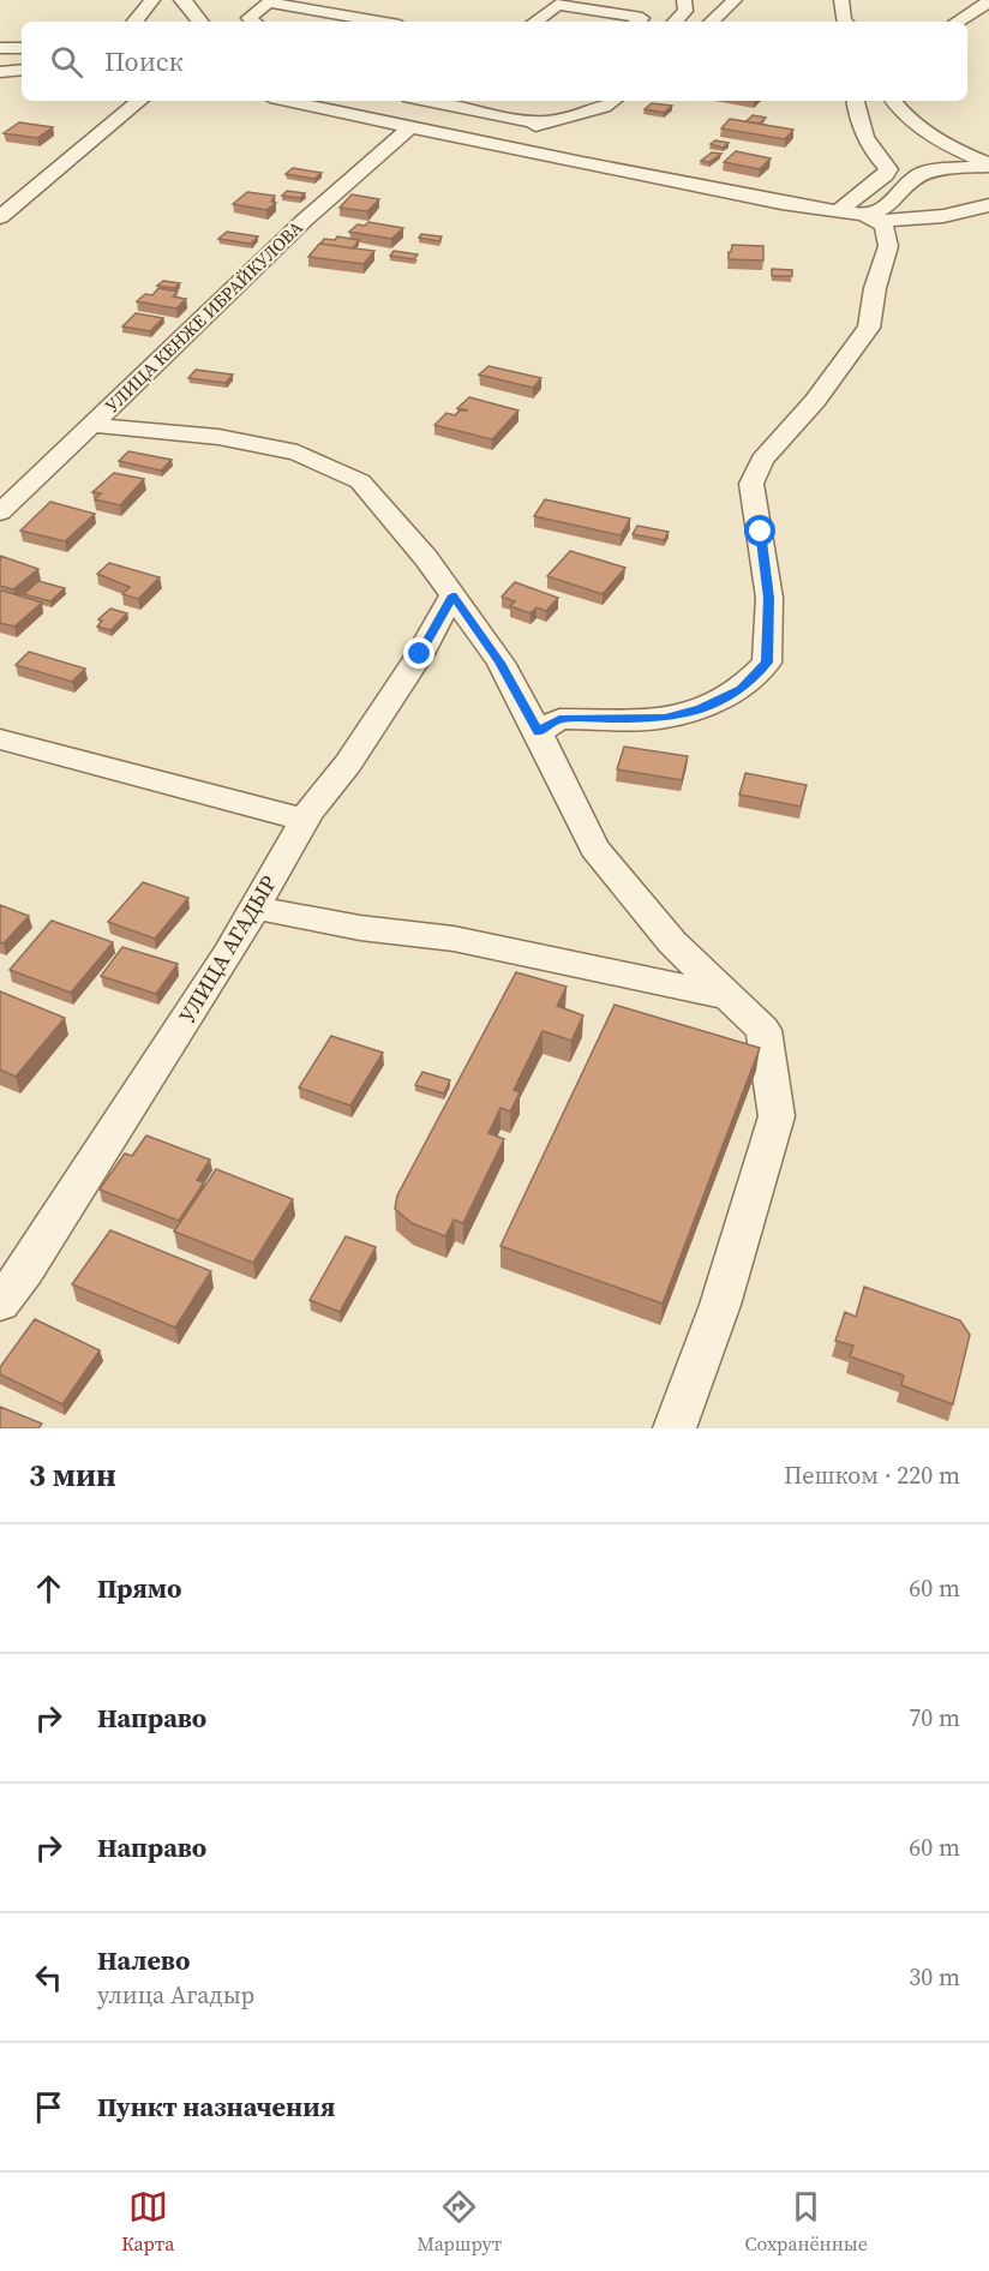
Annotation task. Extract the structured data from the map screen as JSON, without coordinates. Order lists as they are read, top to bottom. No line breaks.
{"streets":{"street":["УЛИЦА КЕНЖЕ ИБРАЙКУЛОВА","УЛИЦА АГАДЫР"]},"page":{"search":"Поиск","heading":["3 мин","Пешком · 220 m"],"list":[["Прямо","60 m"],["Направо","70 m"],["Направо","60 m"],["Налево","улица Агадыр","30 m"],"Пункт назначения"],"nav":["Карта","Маршрут","Сохранённые"]}}
